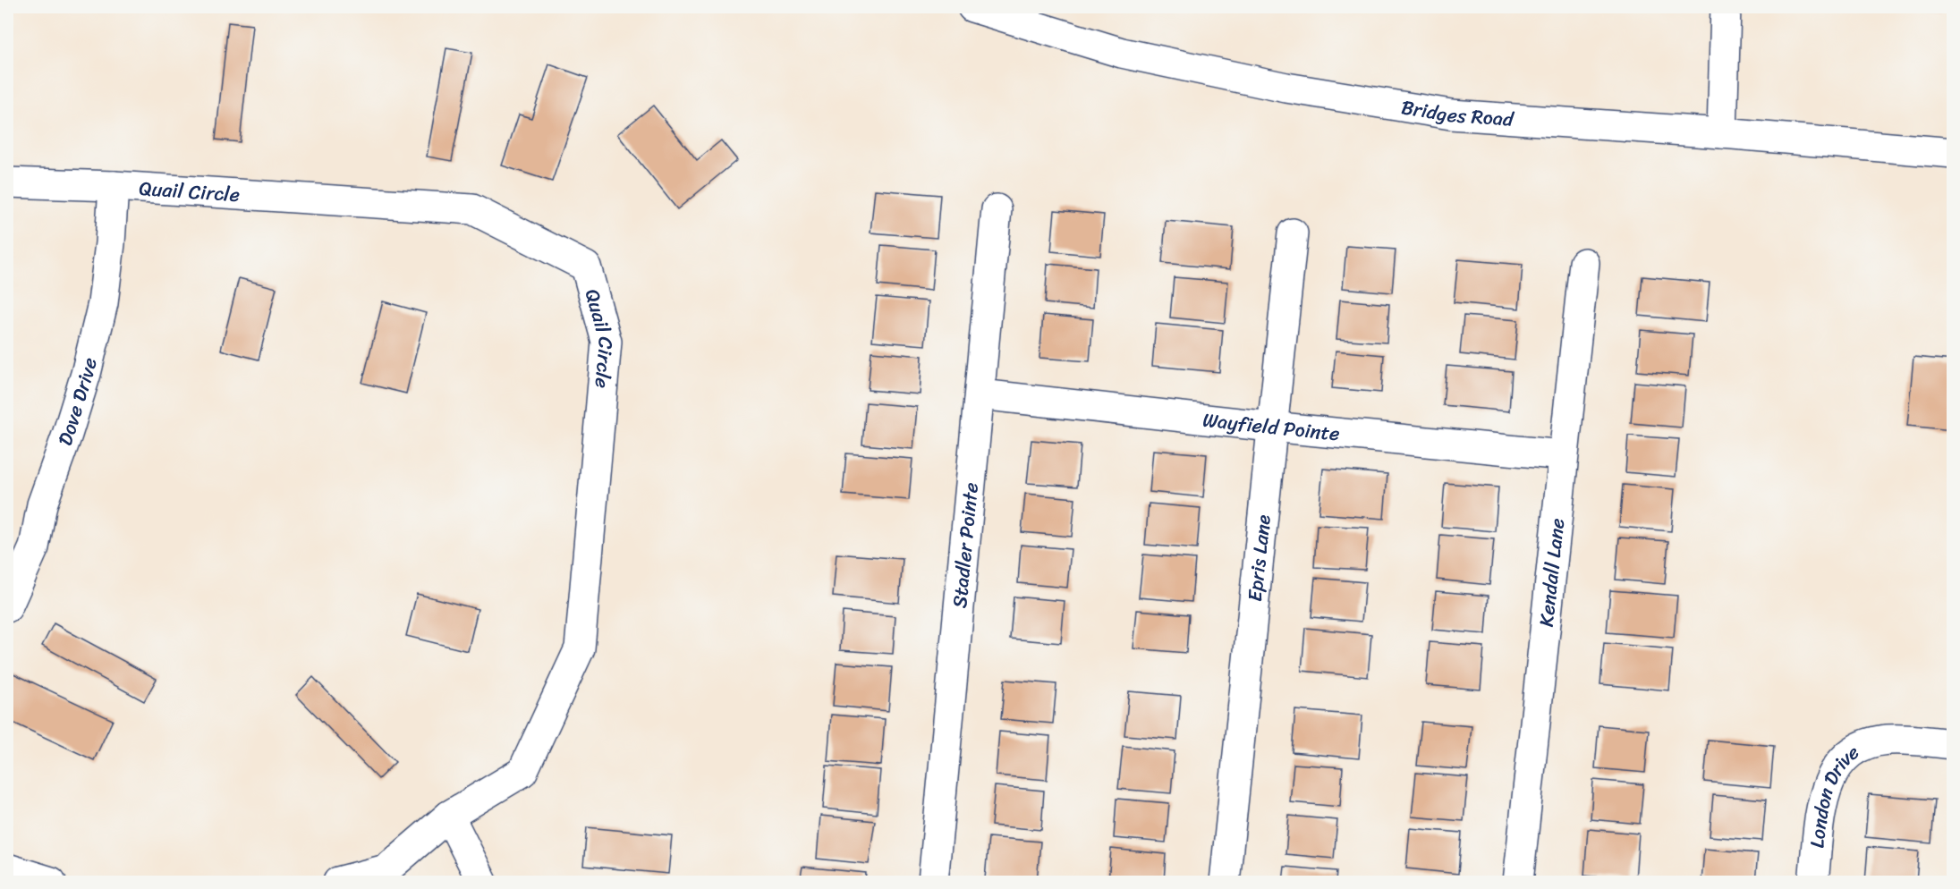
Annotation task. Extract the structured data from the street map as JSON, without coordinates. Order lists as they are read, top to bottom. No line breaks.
{"streets":{"street":["Bridges Road","Quail Circle","Dove Drive","Wayfield Pointe","Stadler Pointe","Epris Lane","Kendall Lane","London Drive"]},"crossings":[["Quail Circle","Dove Drive"],["Wayfield Pointe","Stadler Pointe"],["Wayfield Pointe","Epris Lane"],["Wayfield Pointe","Kendall Lane"]]}
